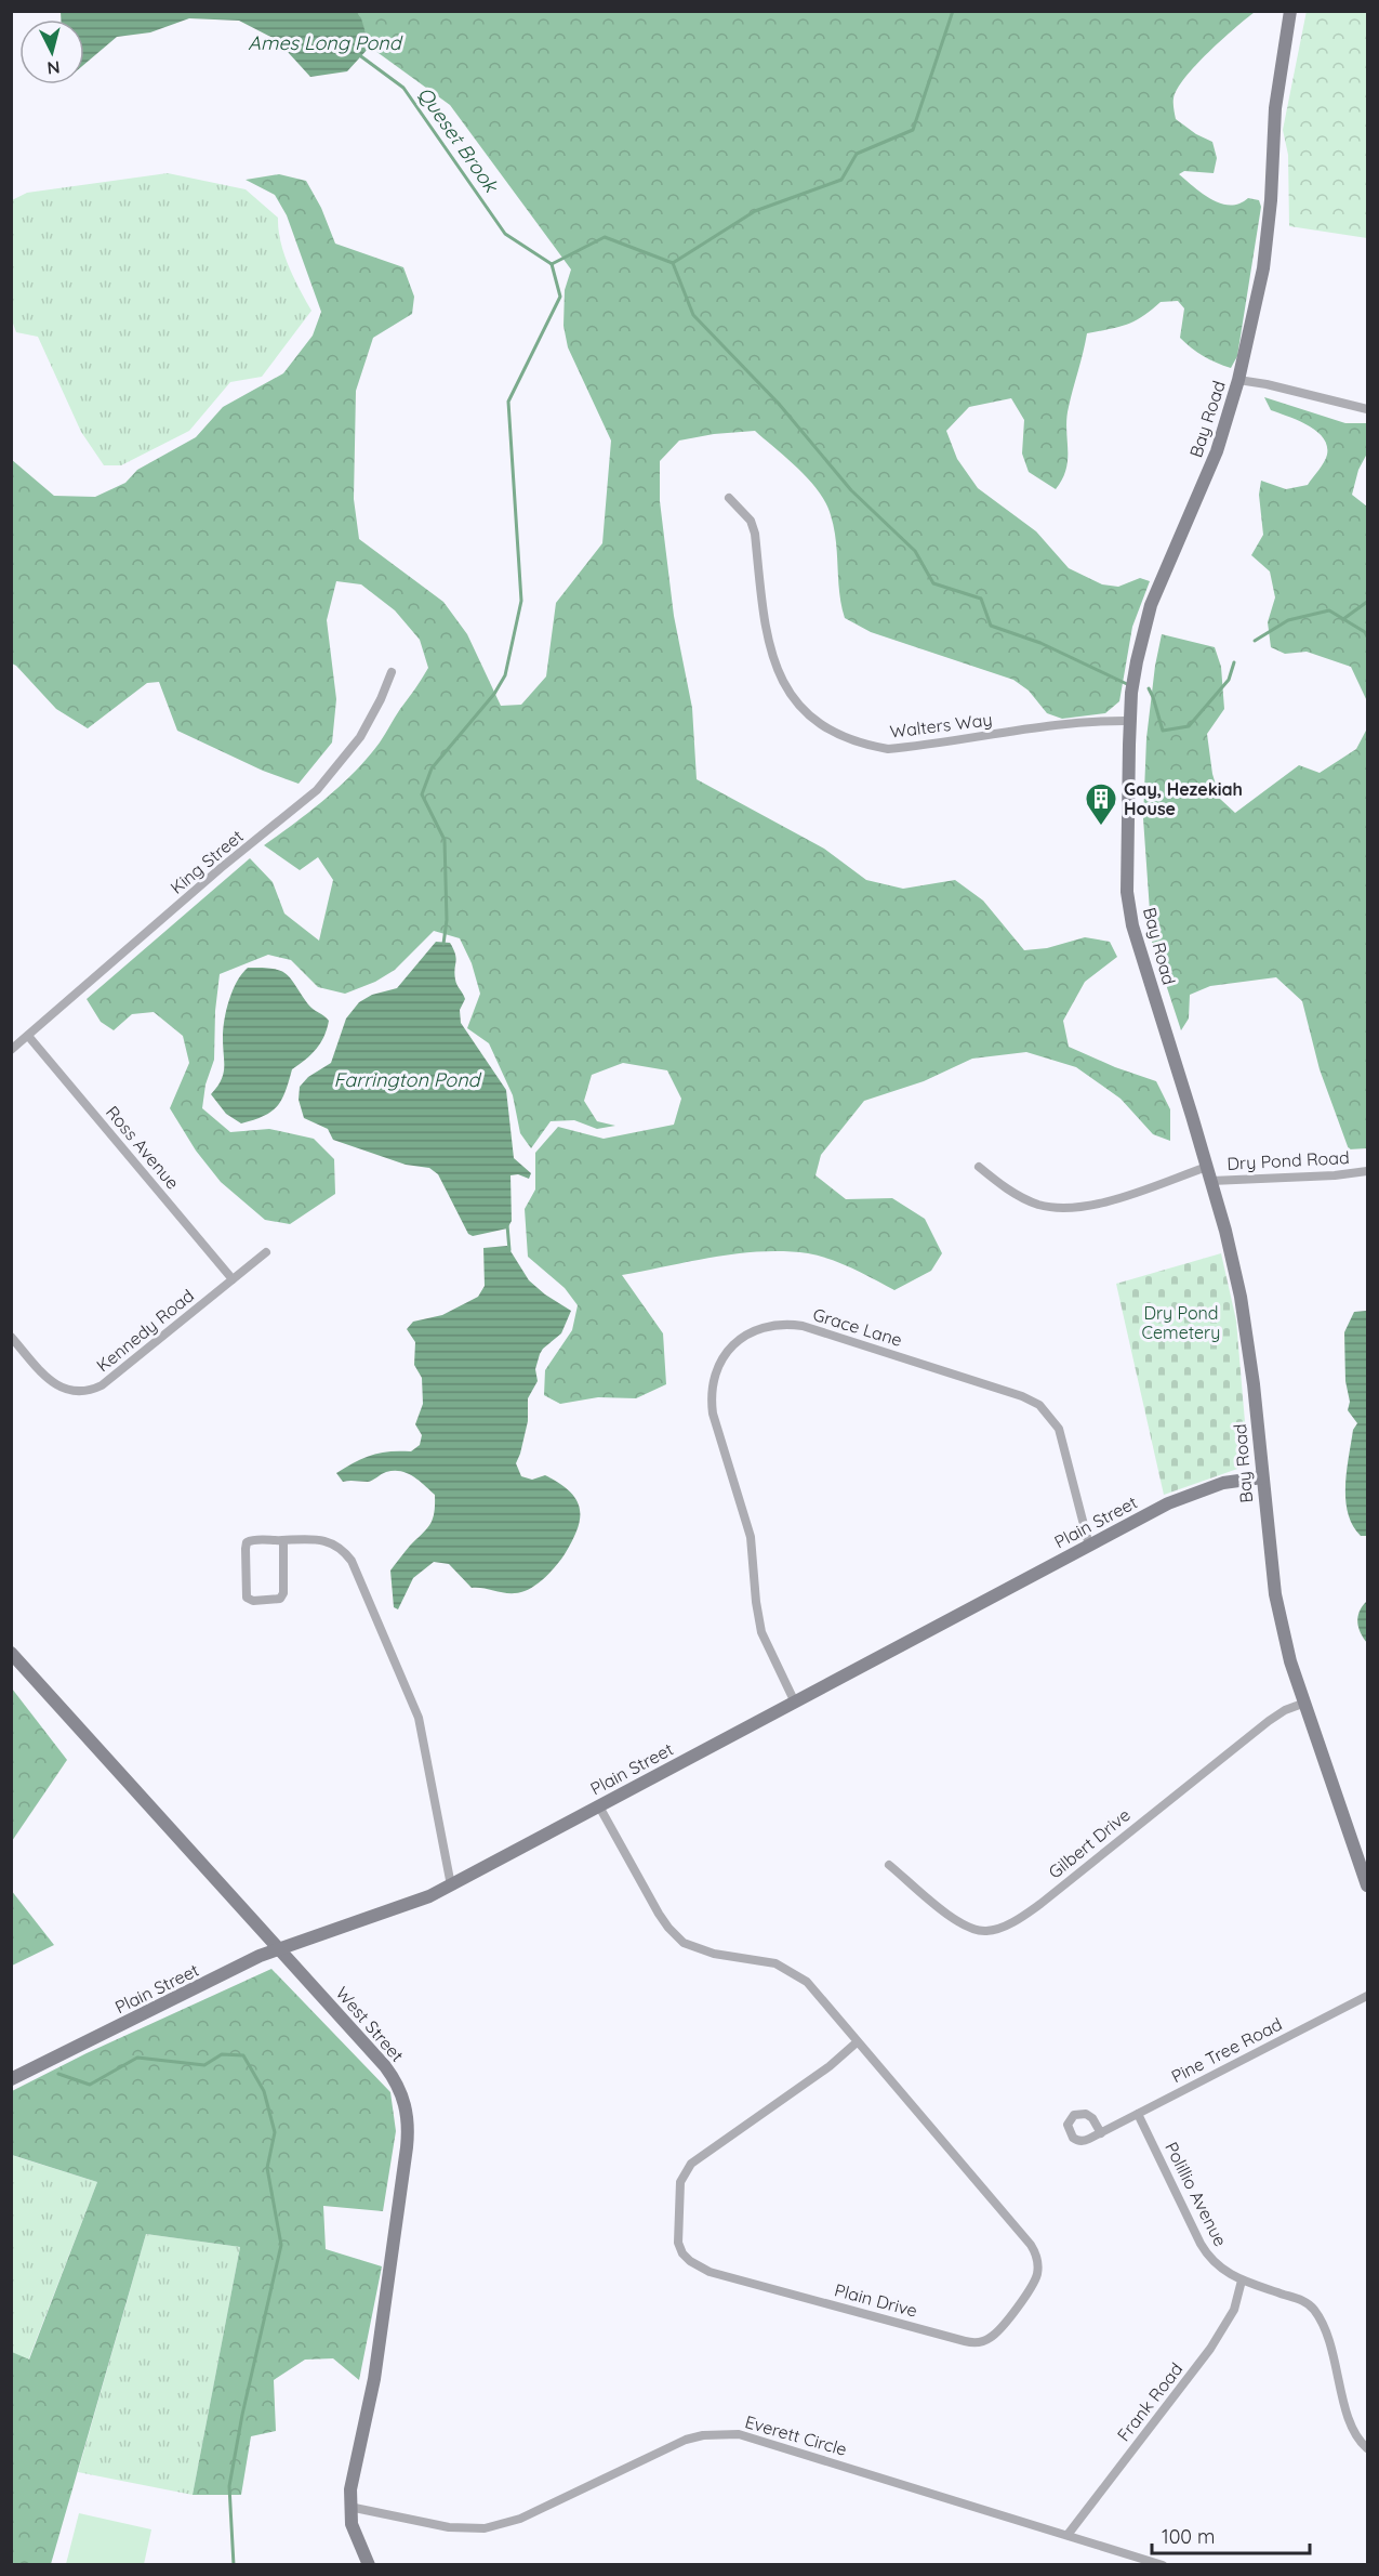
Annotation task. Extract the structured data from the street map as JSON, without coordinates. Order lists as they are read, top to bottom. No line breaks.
{"streets":{"street":["Bay Road","Walters Way","King Street","Ross Avenue","Dry Pond Road","Grace Lane","Kennedy Road","Plain Street","Gilbert Drive","West Street","Pine Tree Road","Polillio Avenue","Plain Drive","Frank Road","Everett Circle"]},"crossings":[["Bay Road","Walters Way"],["Bay Road","Dry Pond Road"],["Bay Road","Plain Street"],["Bay Road","Gilbert Drive"],["King Street","Ross Avenue"],["Ross Avenue","Kennedy Road"],["Grace Lane","Plain Street"],["Plain Street","West Street"],["Plain Street","Plain Drive"],["West Street","Everett Circle"],["Pine Tree Road","Polillio Avenue"],["Polillio Avenue","Frank Road"],["Frank Road","Everett Circle"]],"water":["Ames Long Pond","Queset Brook","Farrington Pond"],"parks":["Dry Pond Cemetery"],"places":{"building":["Gay, Hezekiah House"]},"scale_bar":"100 m","north":"bottom"}
